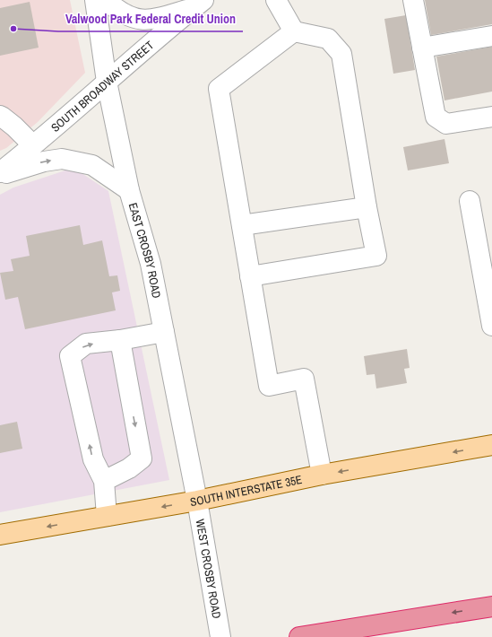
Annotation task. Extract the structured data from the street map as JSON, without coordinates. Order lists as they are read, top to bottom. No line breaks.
{"streets":{"main road":["SOUTH INTERSTATE 35E"],"street":["SOUTH BROADWAY STREET","EAST CROSBY ROAD","WEST CROSBY ROAD"]},"crossings":[["SOUTH BROADWAY STREET","EAST CROSBY ROAD"],["EAST CROSBY ROAD","SOUTH INTERSTATE 35E"],["EAST CROSBY ROAD","WEST CROSBY ROAD"],["SOUTH INTERSTATE 35E","WEST CROSBY ROAD"]],"one_way":["SOUTH INTERSTATE 35E"],"places":["Valwood Park Federal Credit Union"]}
